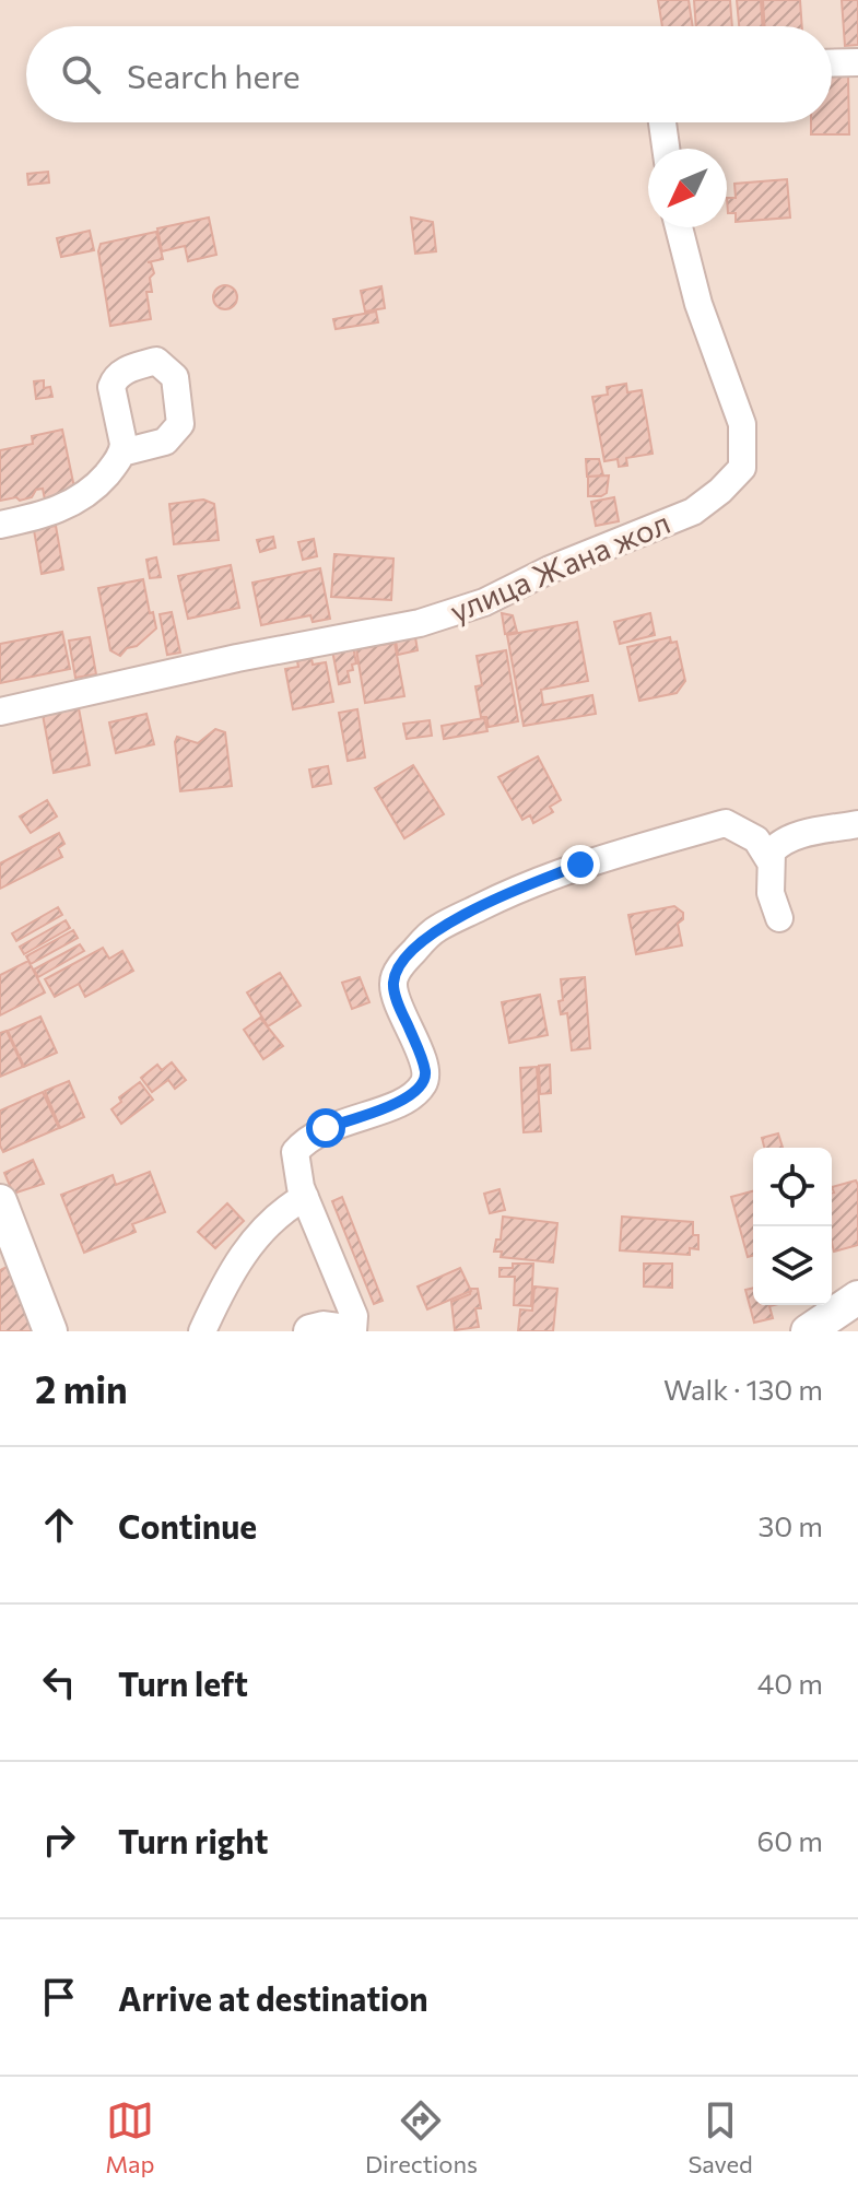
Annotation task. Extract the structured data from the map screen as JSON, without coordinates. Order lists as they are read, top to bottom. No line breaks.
{"streets":{"street":["улица Жана жол"]},"north":"bottom left","page":{"search":"Search here","heading":["2 min","Walk · 130 m"],"list":[["Continue","30 m"],["Turn left","40 m"],["Turn right","60 m"],"Arrive at destination"],"nav":["Map","Directions","Saved"]}}
